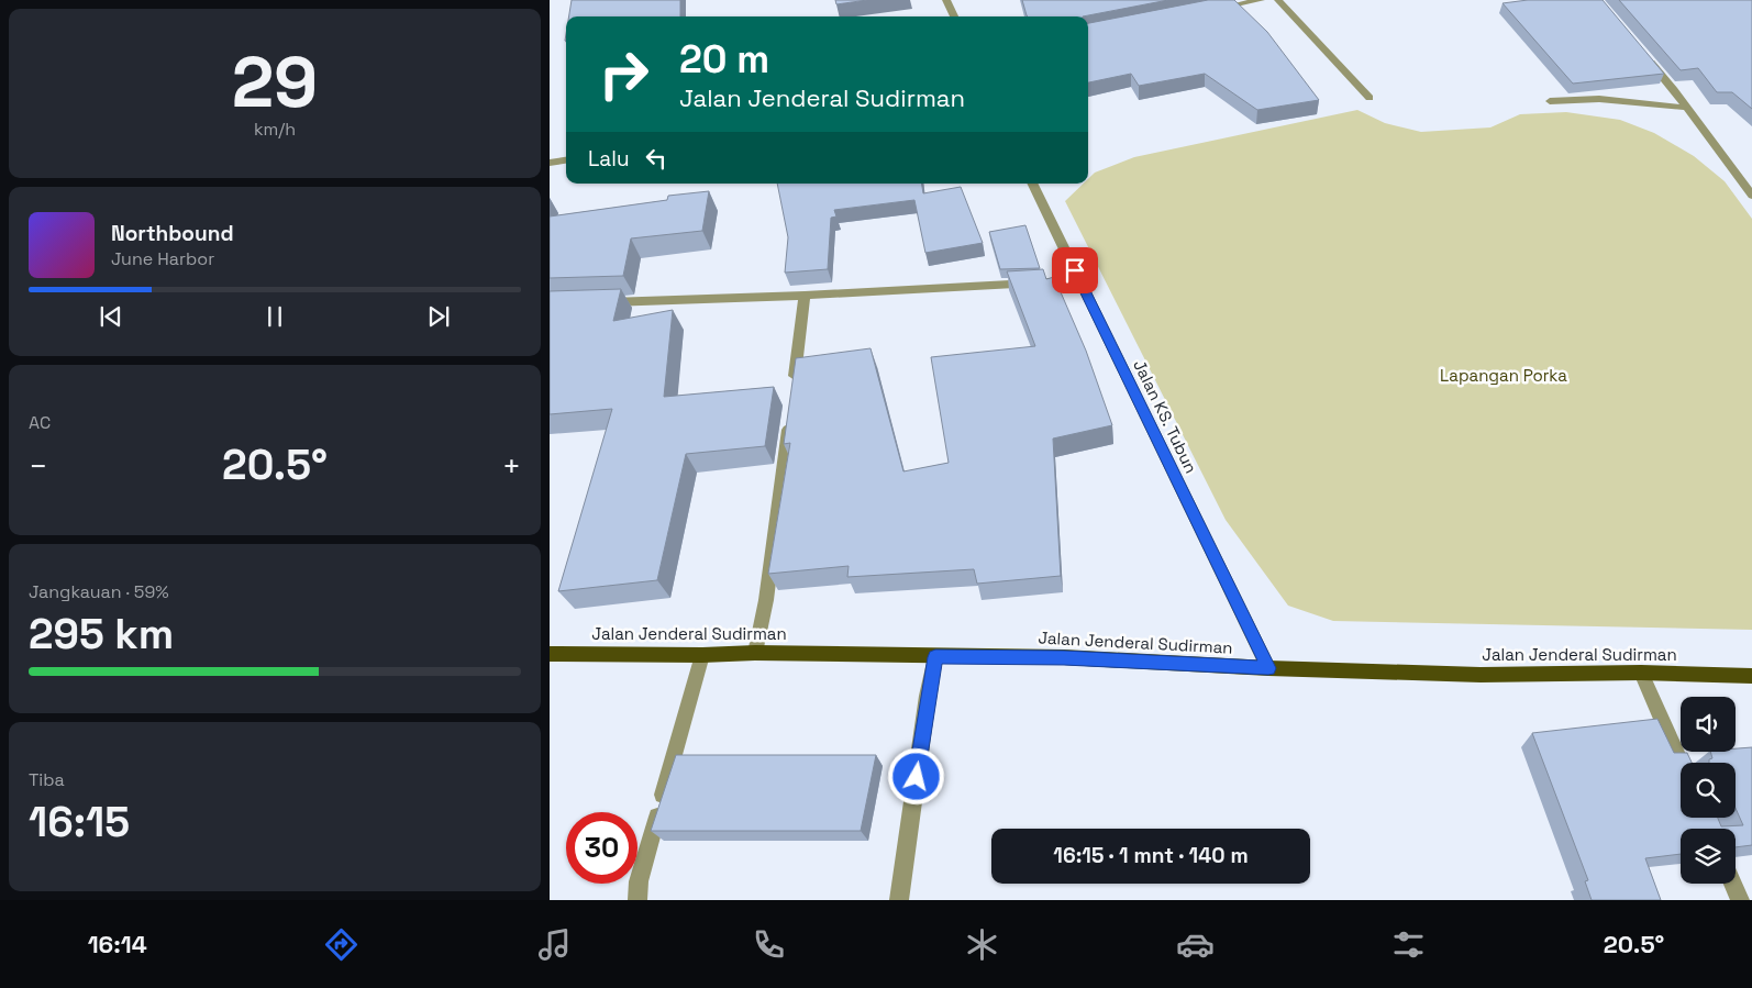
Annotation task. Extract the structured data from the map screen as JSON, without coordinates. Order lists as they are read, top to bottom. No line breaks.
{"streets":{"main road":["Jalan Jenderal Sudirman"],"street":["Jalan KS. Tubun"]},"crossings":[["Jalan KS. Tubun","Jalan Jenderal Sudirman"]],"parks":["Lapangan Porka"],"page":{"tile":[["29","km/h"],"AC",["Jangkauan · 59%","295 km"],["Tiba","16:15"]],"turn":["20 m","Jalan Jenderal Sudirman"],"then":"Lalu","song":["Northbound","June Harbor"],"heat":["−","20.5°","+"],"limit":"30","trip":"16:15 · 1 mnt · 140 m","tabs":["16:14","20.5°"]}}
